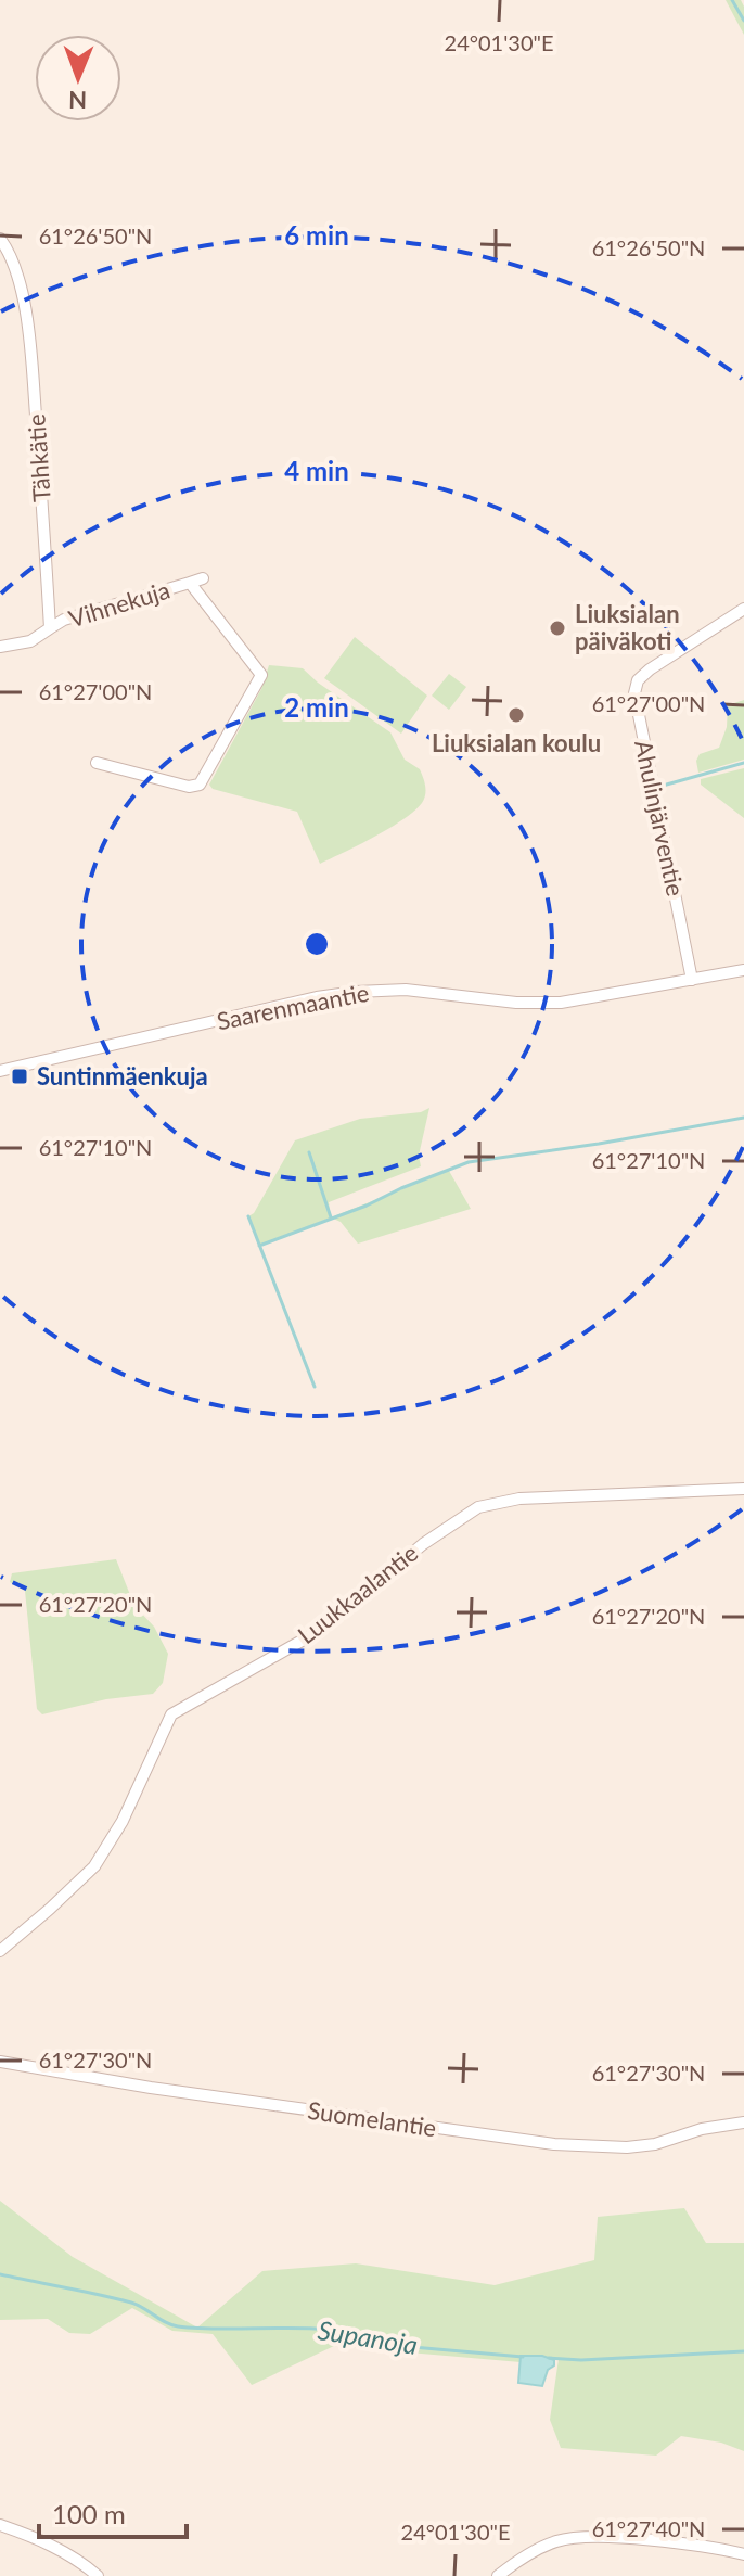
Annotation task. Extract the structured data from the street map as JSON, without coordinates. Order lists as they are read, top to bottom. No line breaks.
{"streets":{"street":["Tähkätie","Vihnekuja","Ahulinjärventie","Saarenmaantie","Luukkaalantie","Suomelantie"]},"crossings":[["Tähkätie","Vihnekuja"],["Ahulinjärventie","Saarenmaantie"]],"water":["Supanoja"],"places":{"other":["Liuksialan päiväkoti","Liuksialan koulu"],"transit":["Suntinmäenkuja"]},"scale_bar":"100 m","north":"bottom","coordinates":["24°01'30\"E","61°26'50\"N","61°27'00\"N","61°27'10\"N","61°27'20\"N","61°27'30\"N","61°27'40\"N"],"rings":["6 min","4 min","2 min"]}
